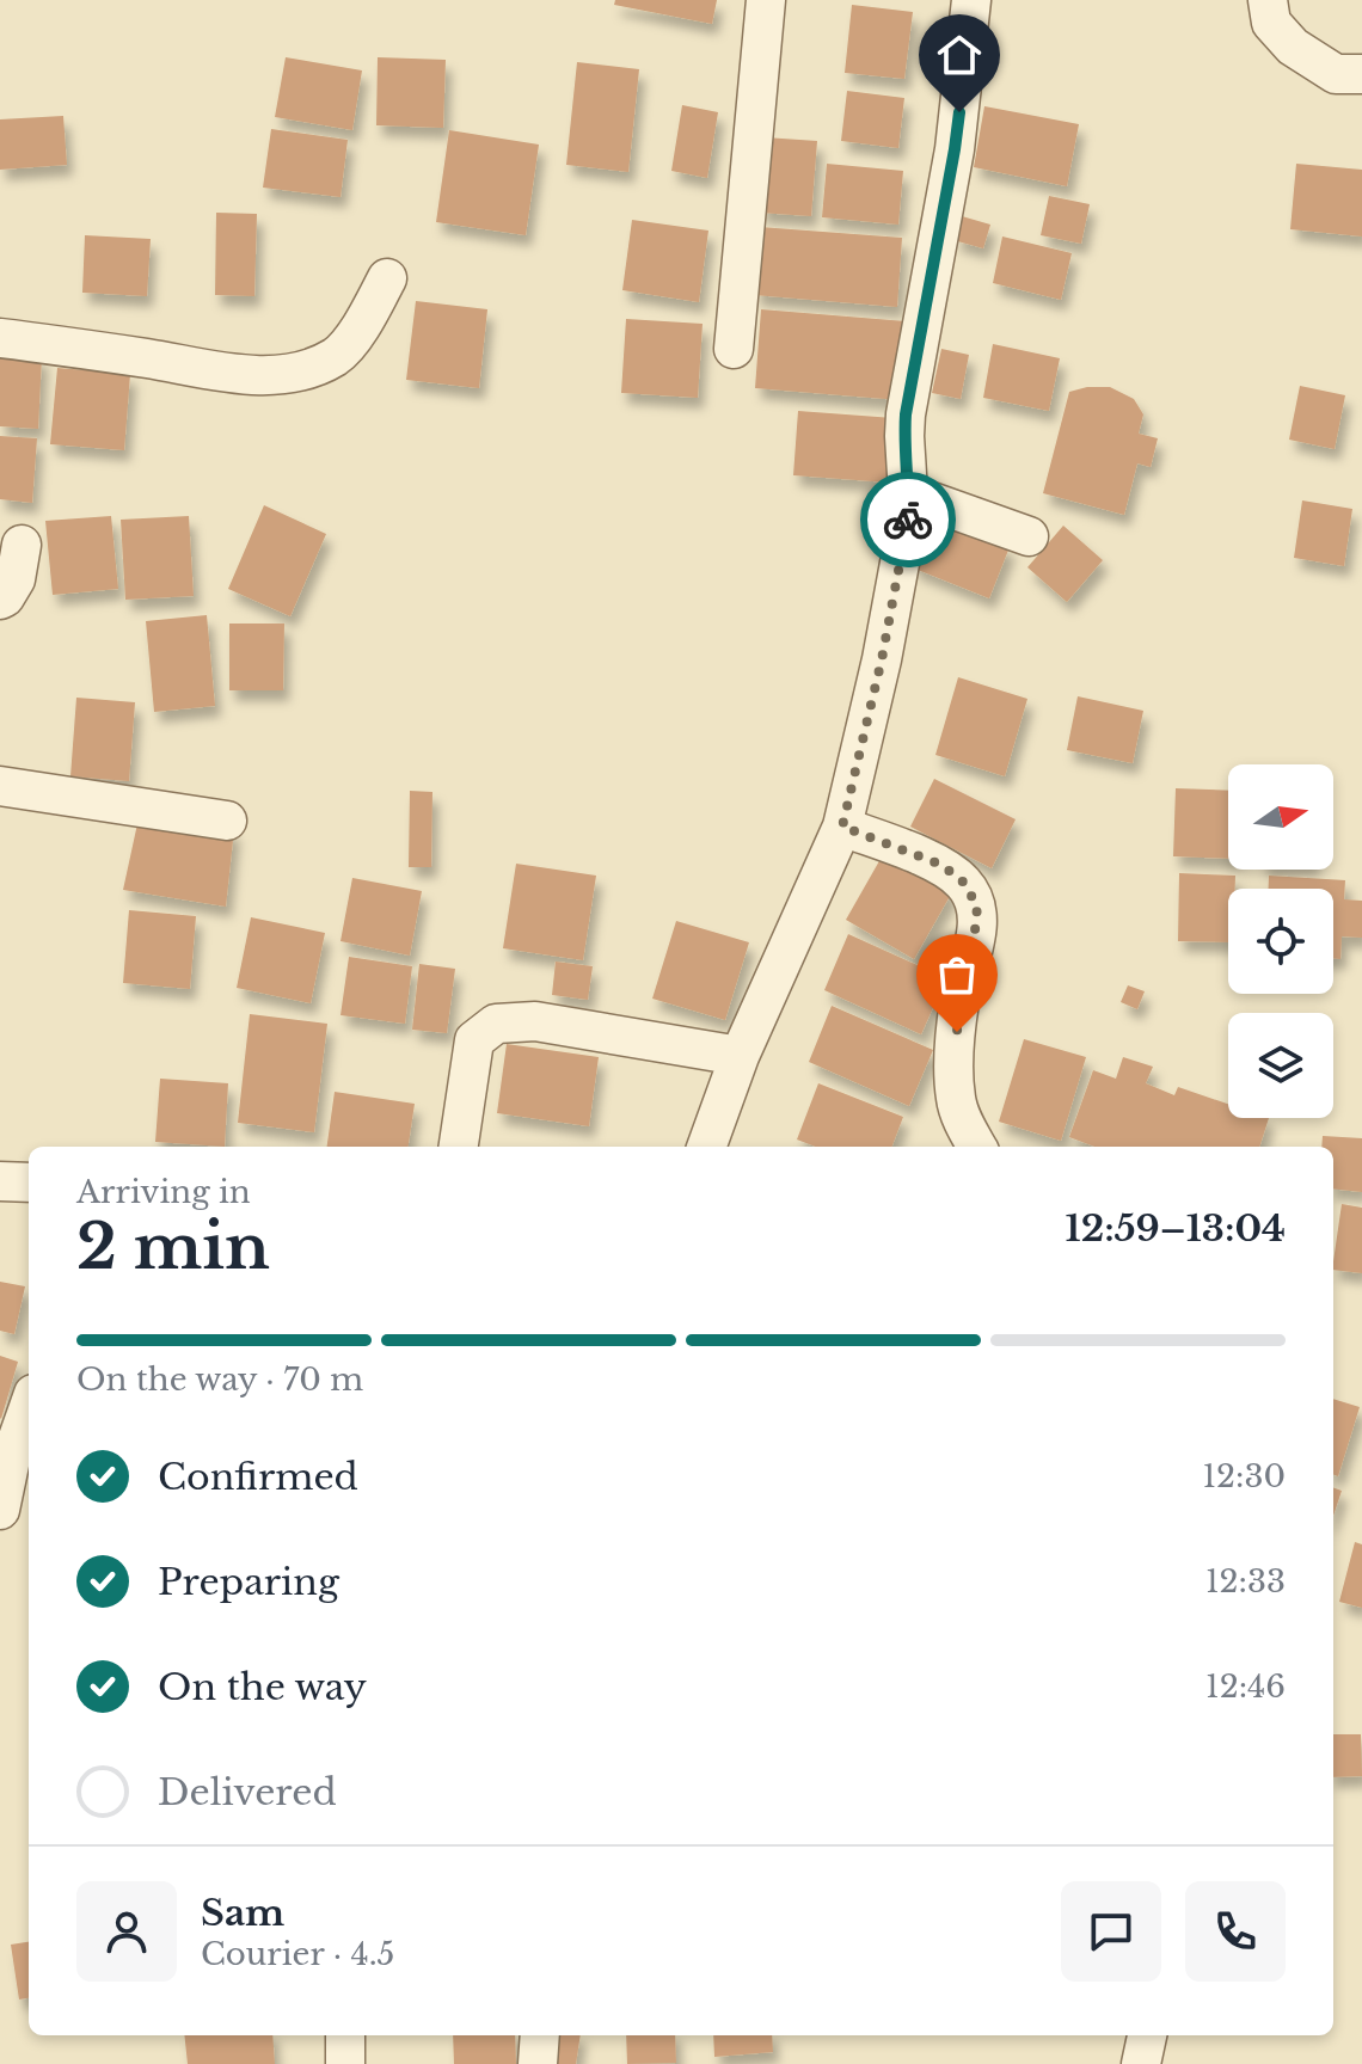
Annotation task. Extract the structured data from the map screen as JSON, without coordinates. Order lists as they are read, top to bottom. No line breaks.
{"north":"right","page":{"heading":["2 min","Arriving in","12:59–13:04"],"panel":["Sam","Courier · 4.5"],"bar":"On the way · 70 m","list":[["Confirmed","12:30"],["Preparing","12:33"],["On the way","12:46"],"Delivered"]}}
